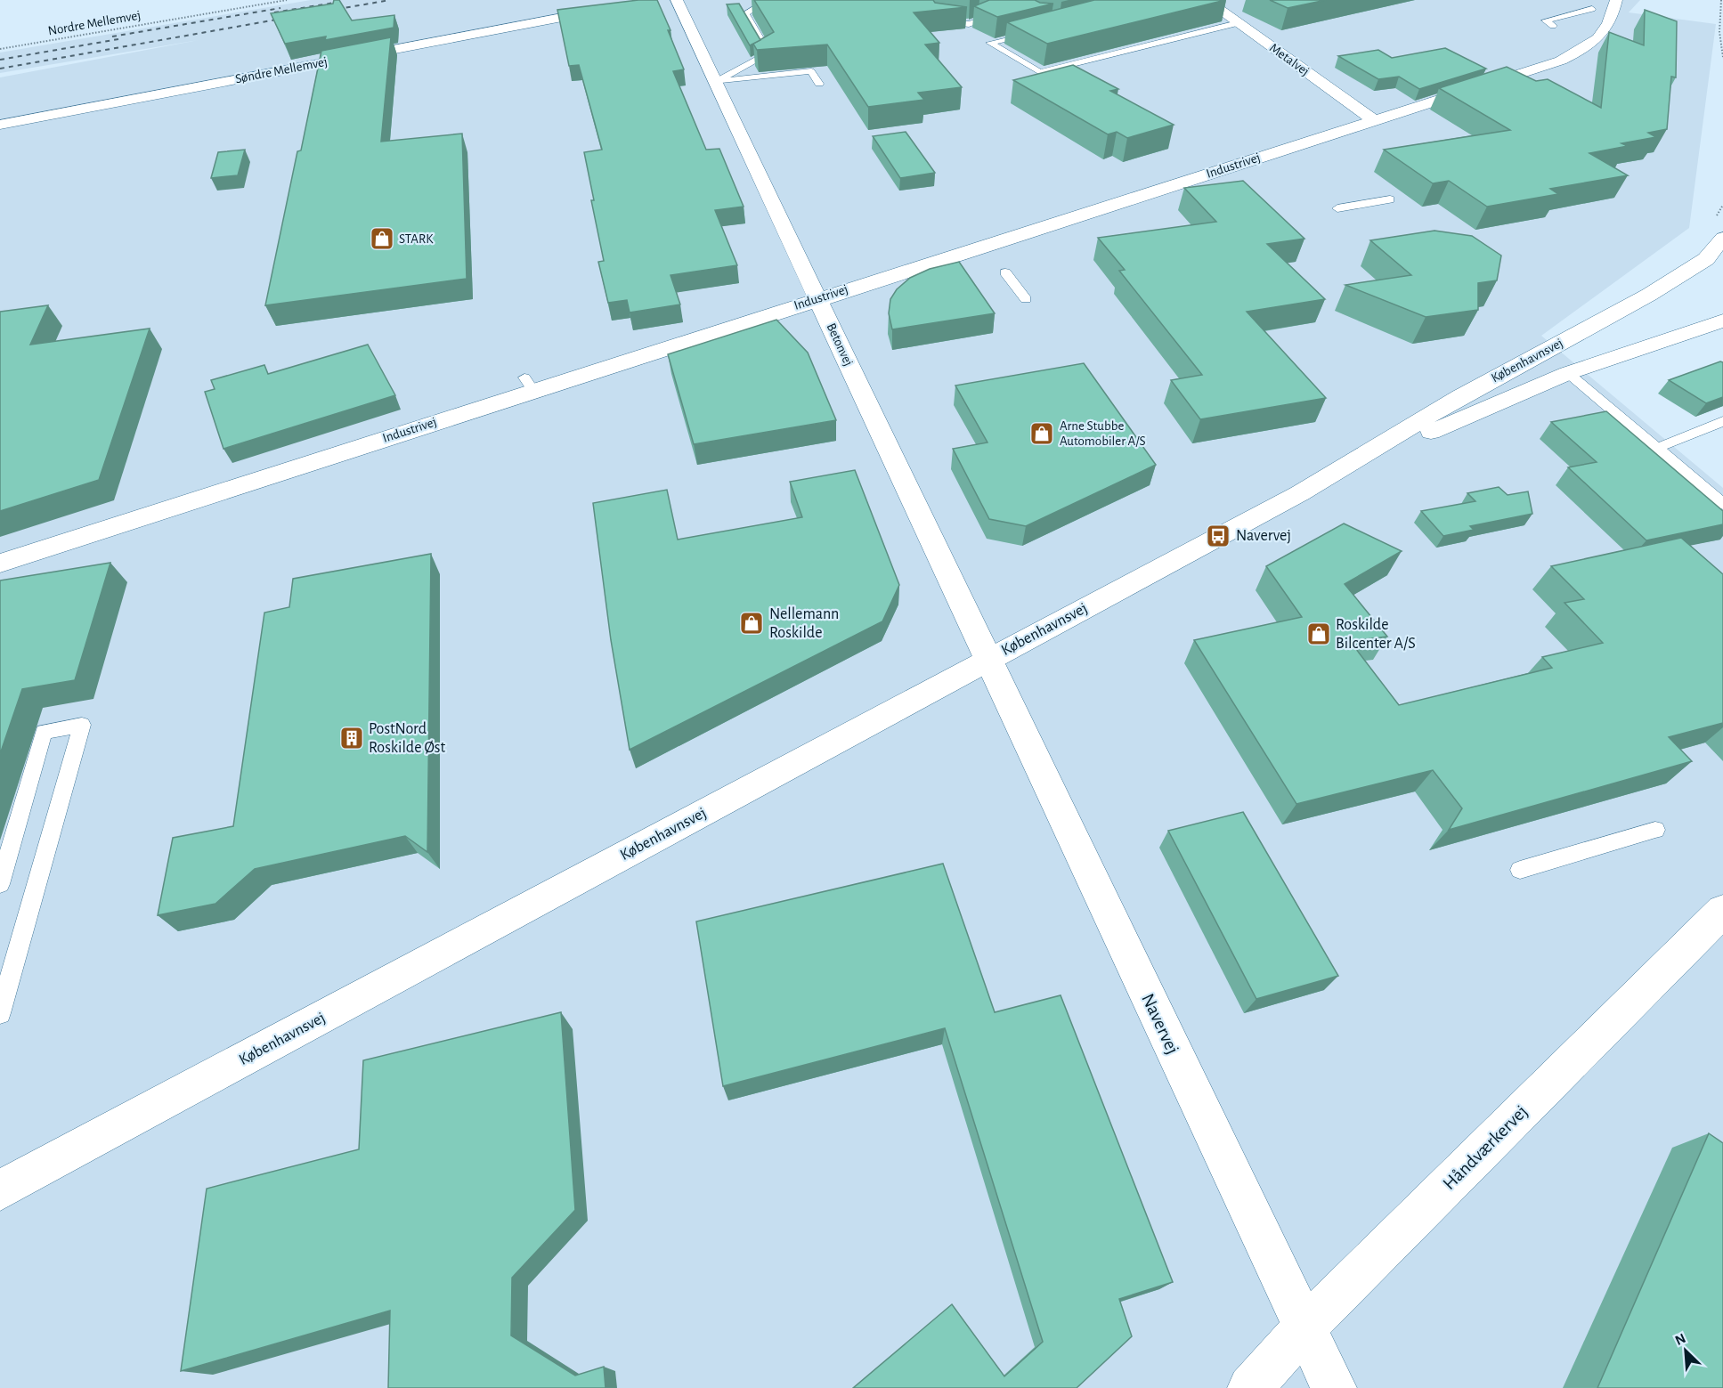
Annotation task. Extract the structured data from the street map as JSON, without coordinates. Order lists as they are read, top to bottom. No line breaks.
{"streets":{"street":["Metalvej","Søndre Mellemvej","Industrivej","Betonvej","Københavnsvej","Navervej","Håndværkervej"],"path":["Nordre Mellemvej"]},"crossings":[["Metalvej","Industrivej"],["Industrivej","Betonvej"],["Betonvej","Københavnsvej"],["Betonvej","Navervej"],["Københavnsvej","Navervej"],["Navervej","Håndværkervej"]],"places":{"shop":["STARK","Arne Stubbe Automobiler A/S","Nellemann Roskilde","Roskilde Bilcenter A/S"],"bus stop":["Navervej"],"building":["PostNord Roskilde Øst"]},"north":"top left"}
